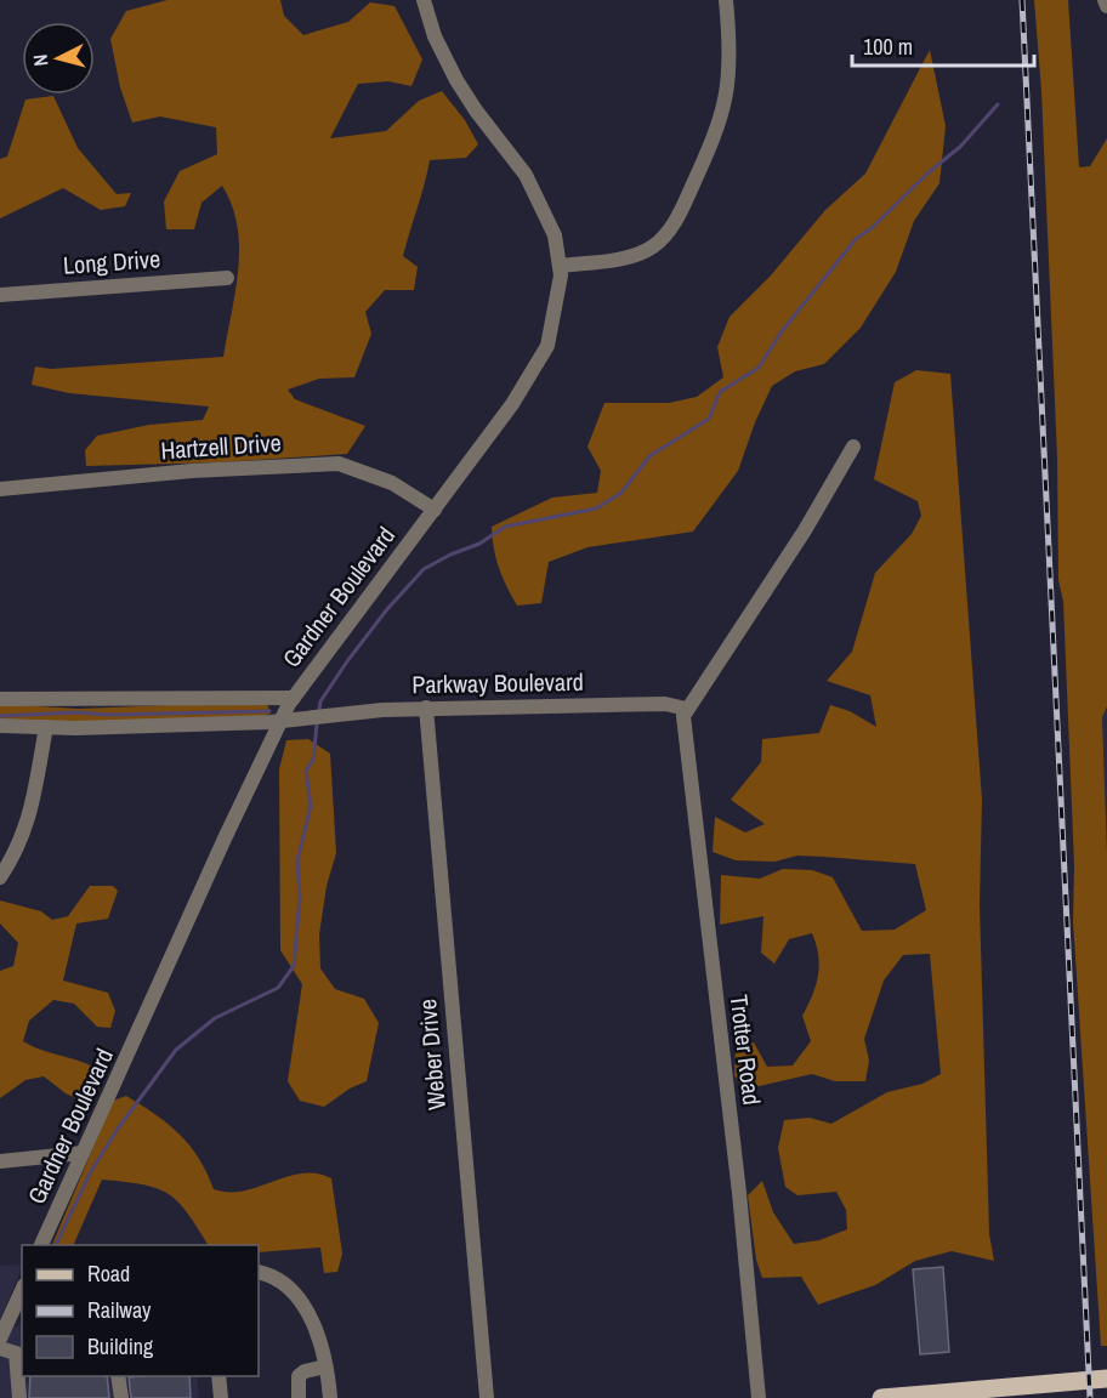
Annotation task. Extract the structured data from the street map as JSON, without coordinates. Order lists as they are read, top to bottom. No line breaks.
{"streets":{"street":["Long Drive","Hartzell Drive","Gardner Boulevard","Parkway Boulevard","Trotter Road","Weber Drive"]},"crossings":[["Hartzell Drive","Gardner Boulevard"],["Gardner Boulevard","Parkway Boulevard"],["Parkway Boulevard","Trotter Road"],["Parkway Boulevard","Weber Drive"]],"legend":["Road","Railway","Building"],"scale_bar":"100 m","north":"left"}
